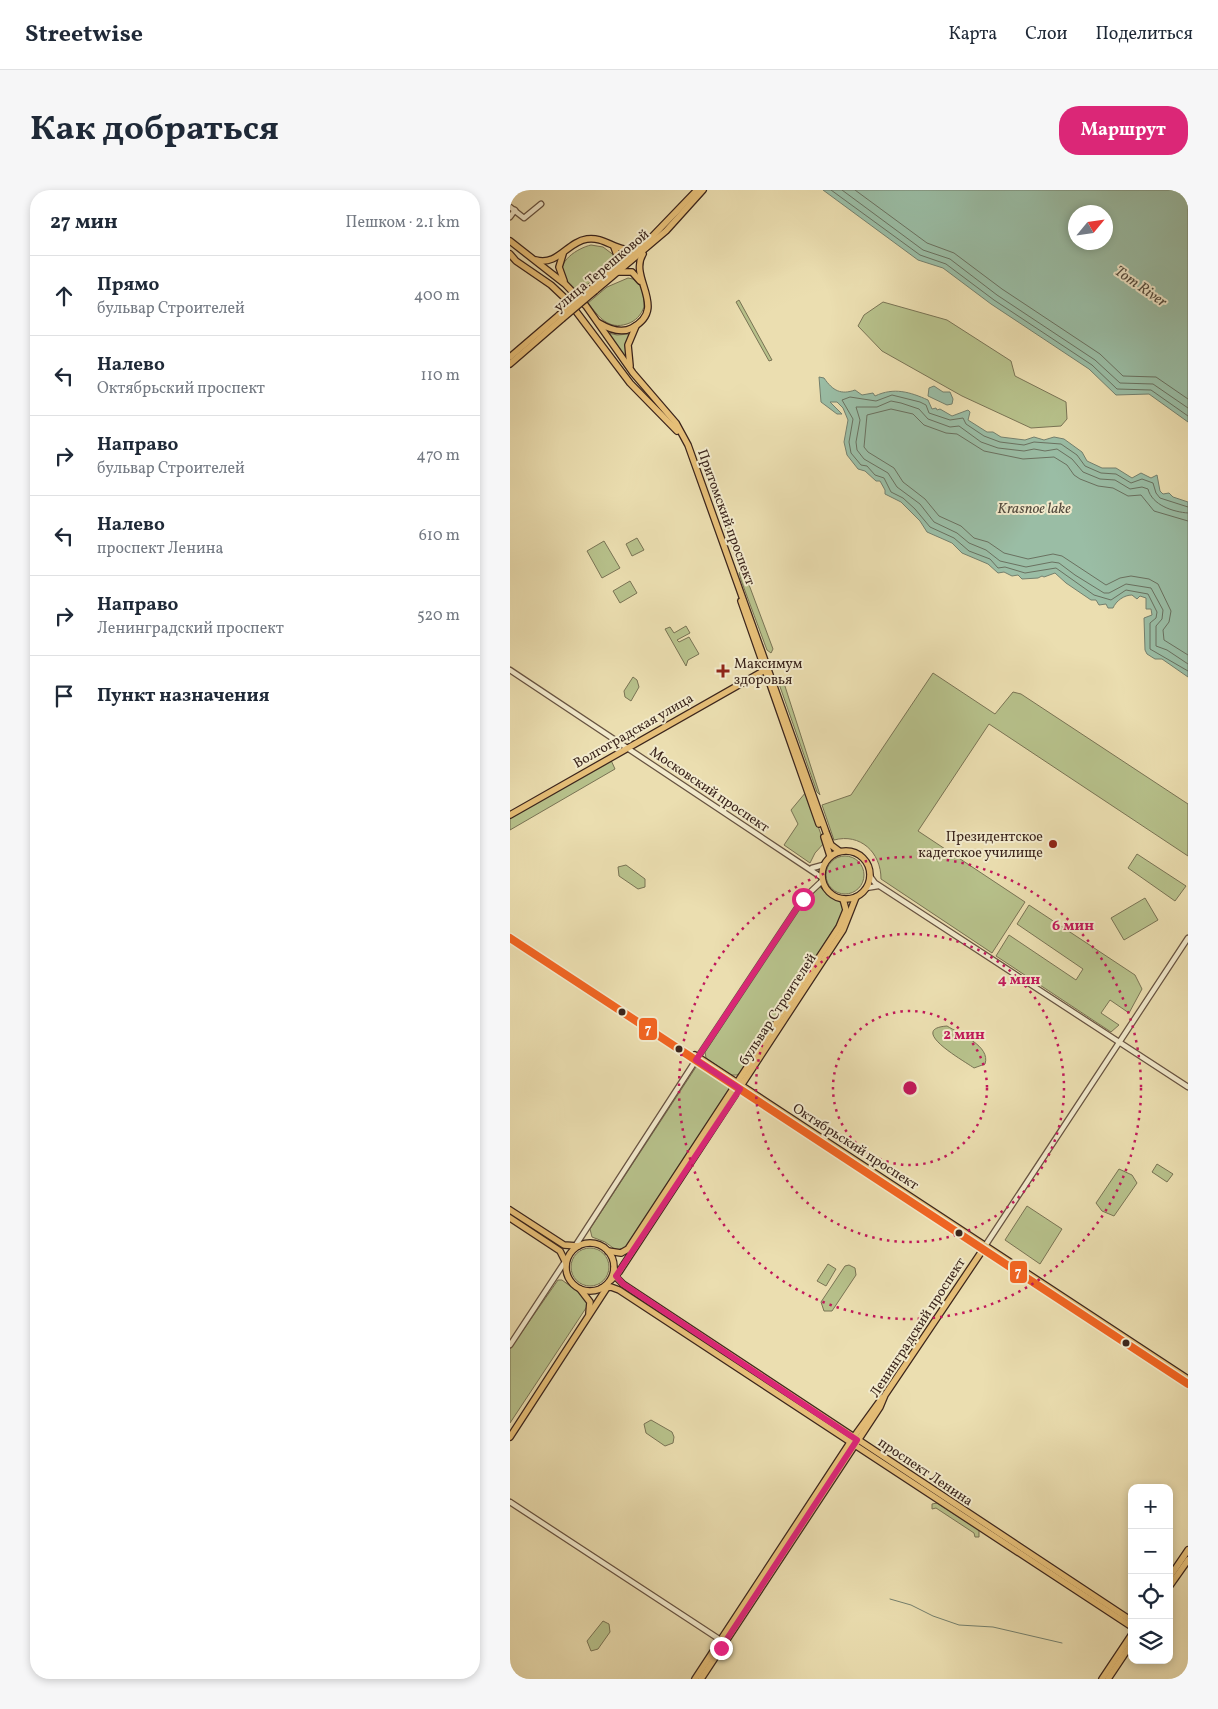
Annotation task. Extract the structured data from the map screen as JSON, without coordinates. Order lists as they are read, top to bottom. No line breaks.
{"streets":{"main road":["улица Терешковой","Притомский проспект","Волгоградская улица","бульвар Строителей","Октябрьский проспект","Ленинградский проспект","проспект Ленина"],"street":["Московский проспект"]},"crossings":[["Притомский проспект","Волгоградская улица"],["Притомский проспект","Московский проспект"],["Притомский проспект","бульвар Строителей"],["Волгоградская улица","Московский проспект"],["Московский проспект","бульвар Строителей"],["бульвар Строителей","Октябрьский проспект"],["бульвар Строителей","проспект Ленина"],["Октябрьский проспект","Ленинградский проспект"],["Ленинградский проспект","проспект Ленина"]],"water":["Tom River","Krasnoe lake"],"places":{"health":["Максимум здоровья"],"other":["Президентское кадетское училище"]},"lines":["transit line 7"],"north":"top right","page":{"header":"Streetwise","nav":["Карта","Слои","Поделиться"],"title":"Как добраться","buttons":"Маршрут","heading":["27 мин","Пешком · 2.1 km"],"list":[["Прямо","бульвар Строителей","400 m"],["Налево","Октябрьский проспект","110 m"],["Направо","бульвар Строителей","470 m"],["Налево","проспект Ленина","610 m"],["Направо","Ленинградский проспект","520 m"],"Пункт назначения"],"map_buttons":["+","−"]},"rings":["6 мин","4 мин","2 мин"]}
